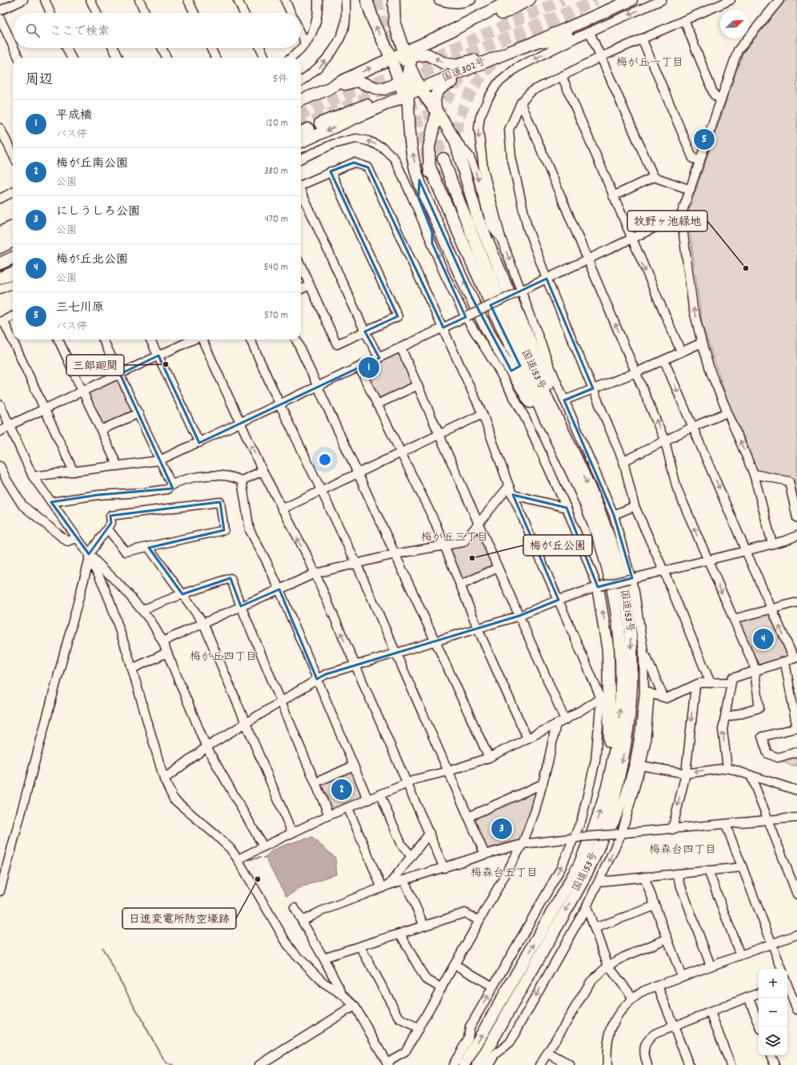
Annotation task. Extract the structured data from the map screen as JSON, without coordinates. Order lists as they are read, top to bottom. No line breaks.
{"streets":{"highway":["国道302号","国道153号"]},"districts":["梅が丘一丁目","梅が丘三丁目","梅が丘四丁目","梅森台四丁目","梅森台五丁目"],"places":["牧野ヶ池緑地","三郎廻間","梅が丘公園","日進変電所防空壕跡"],"north":"top right","page":{"search":"ここで検索","heading":["周辺","5件"],"list":[{"mark":"1","name":"平成橋","note":"バス停","value":"120 m"},{"mark":"2","name":"梅が丘南公園","note":"公園","value":"380 m"},{"mark":"3","name":"にしうしろ公園","note":"公園","value":"470 m"},{"mark":"4","name":"梅が丘北公園","note":"公園","value":"540 m"},{"mark":"5","name":"三七川原","note":"バス停","value":"570 m"}],"pins":["5","1","4","2","3"],"map_buttons":["+","−"]}}
